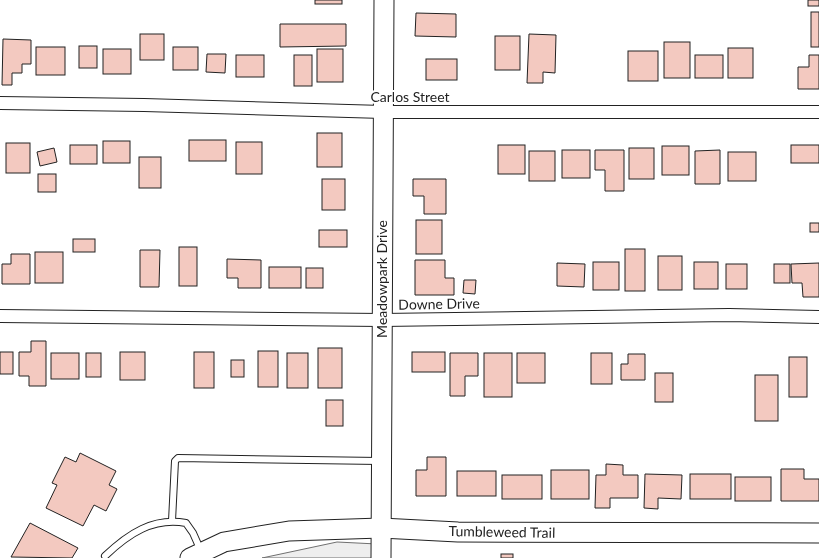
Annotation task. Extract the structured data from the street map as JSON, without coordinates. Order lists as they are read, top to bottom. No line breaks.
{"streets":{"street":["Carlos Street","Meadowpark Drive","Downe Drive","Tumbleweed Trail"]},"crossings":[["Carlos Street","Meadowpark Drive"],["Meadowpark Drive","Downe Drive"],["Meadowpark Drive","Tumbleweed Trail"]]}
